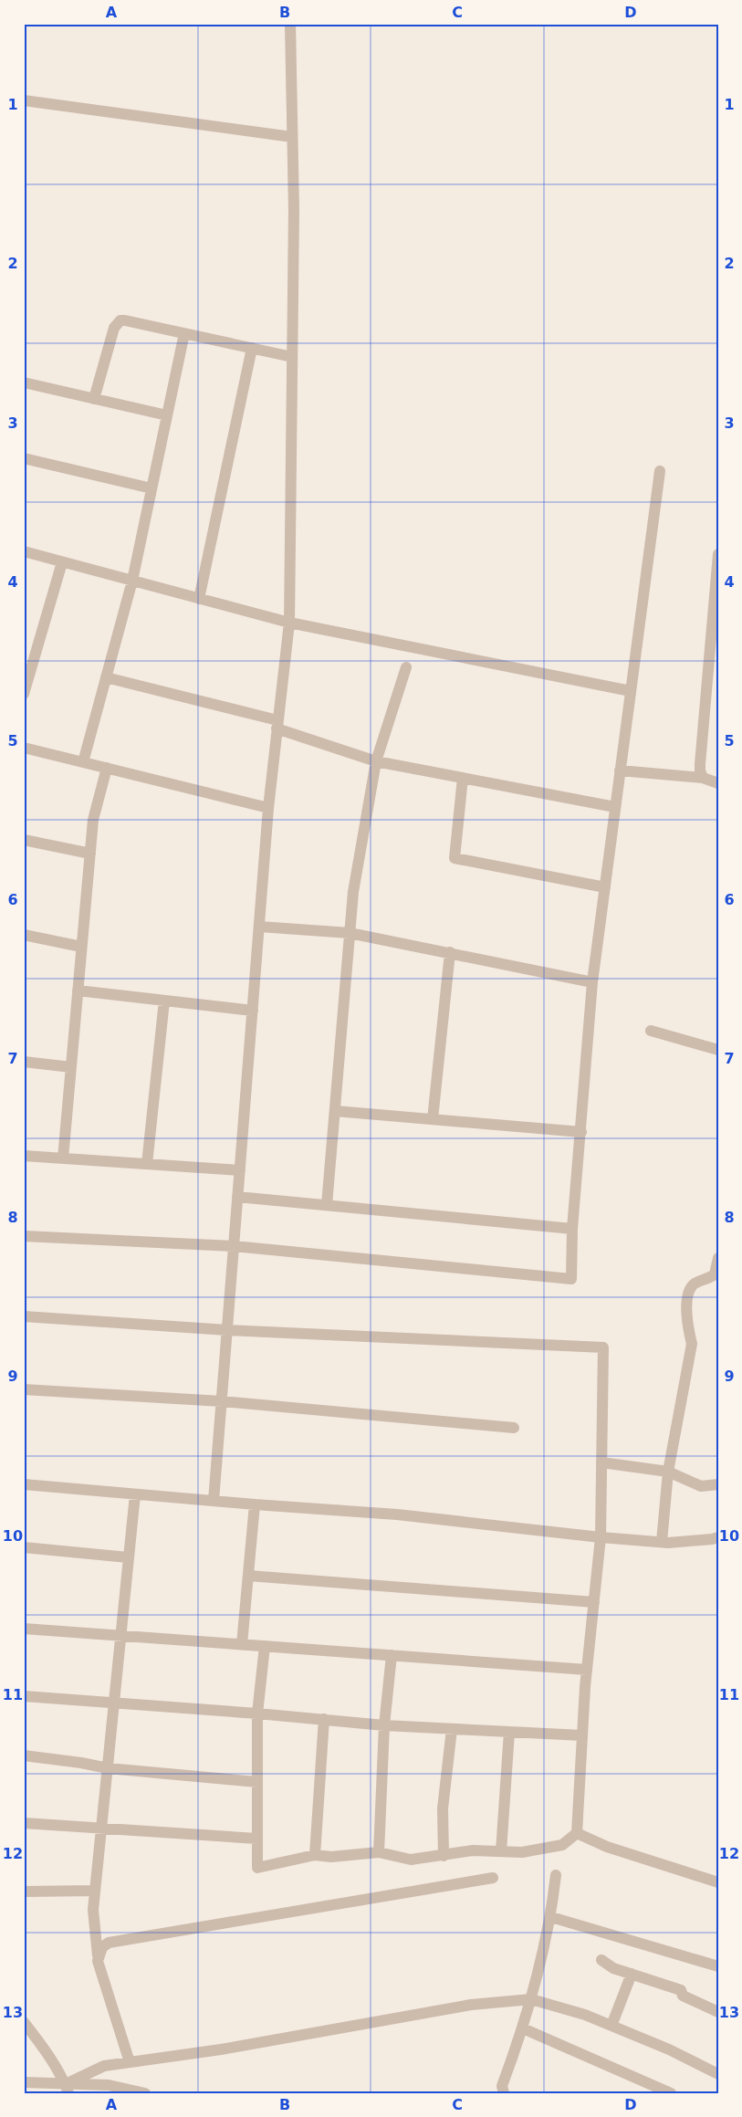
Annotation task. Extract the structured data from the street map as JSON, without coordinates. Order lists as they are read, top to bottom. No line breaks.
{"grid":{"columns":["A","B","C","D"],"rows":["1","2","3","4","5","6","7","8","9","10","11","12","13"]}}
